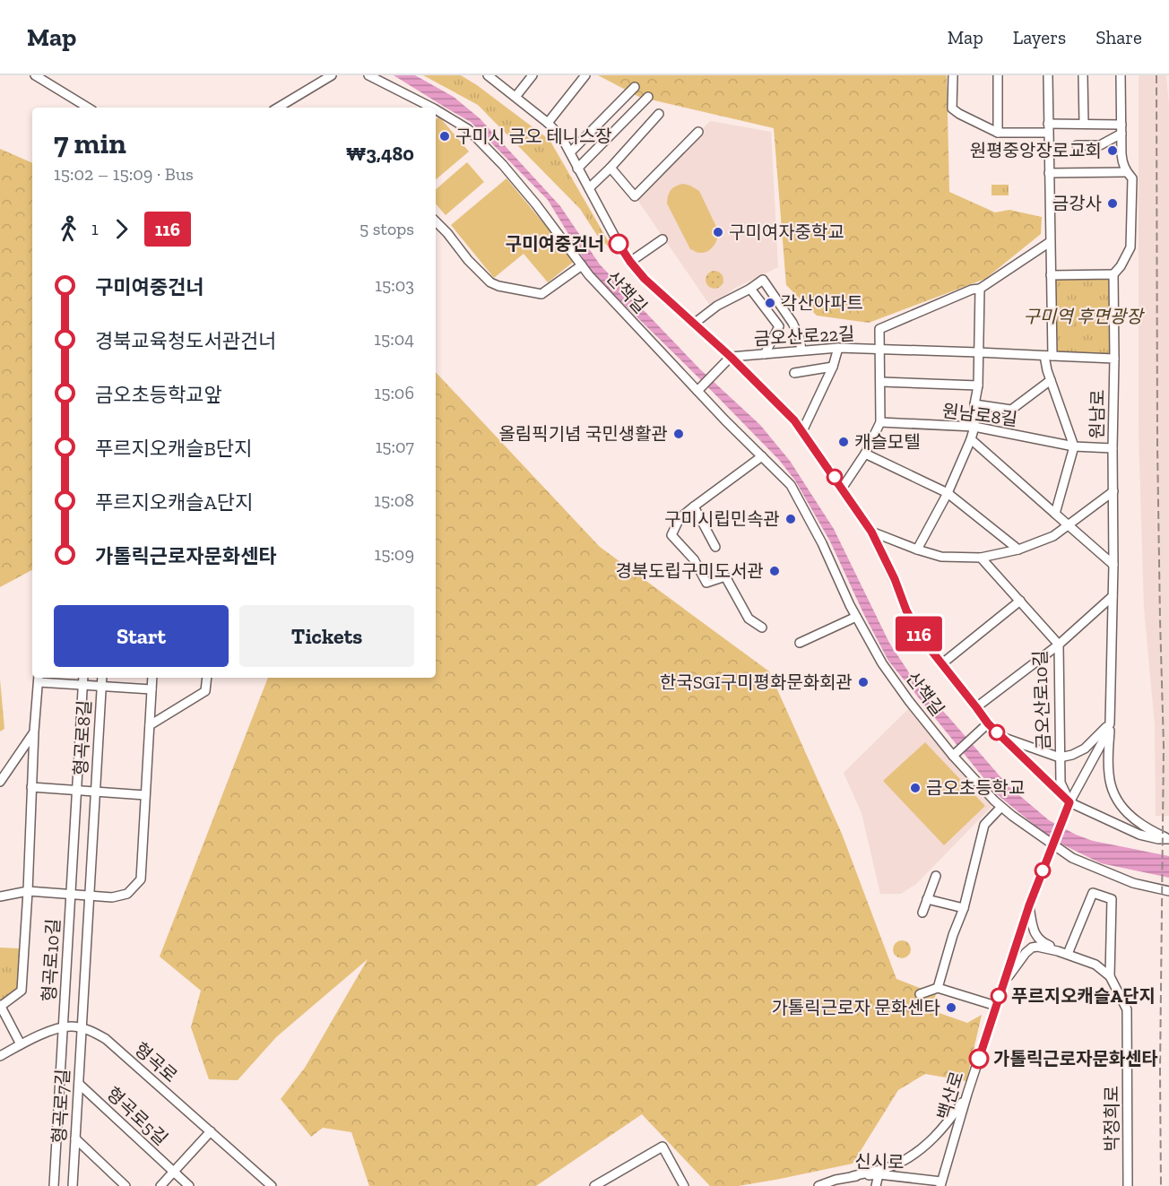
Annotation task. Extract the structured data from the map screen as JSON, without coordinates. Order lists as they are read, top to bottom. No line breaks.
{"streets":{"street":["산책길","금오산로22길","원남로","원남로8길","금오산로10길","형곡로8길","형곡로10길","형곡로","백산로","형곡로7길","형곡로5길","박정희로","신시로"]},"crossings":[["산책길","백산로"],["원남로","원남로8길"],["원남로","금오산로10길"],["원남로","백산로"],["금오산로10길","백산로"],["형곡로8길","형곡로"],["형곡로8길","형곡로7길"],["형곡로10길","형곡로"],["형곡로","형곡로7길"],["백산로","신시로"],["형곡로7길","형곡로5길"]],"parks":["구미역 후면광장"],"places":["구미시 금오 테니스장","원평중앙장로교회","금강사","구미여자중학교","구미여중건너","각산아파트","올림픽기념 국민생활관","캐슬모텔","구미시립민속관","경북도립구미도서관","한국SGI구미평화문화회관","금오초등학교","푸르지오캐슬A단지","가톨릭근로자 문화센타","가톨릭근로자문화센타"],"lines":["bus line 116"],"page":{"header":"Map","nav":["Map","Layers","Share"],"on_map":"116","heading":["7 min","15:02 – 15:09 · Bus","₩3,480"],"legs":["1","116","5 stops"],"list":[{"name":"구미여중건너","value":"15:03"},{"name":"경북교육청도서관건너","value":"15:04"},{"name":"금오초등학교앞","value":"15:06"},{"name":"푸르지오캐슬B단지","value":"15:07"},{"name":"푸르지오캐슬A단지","value":"15:08"},{"name":"가톨릭근로자문화센타","value":"15:09"}],"buttons":["Start","Tickets"]}}
